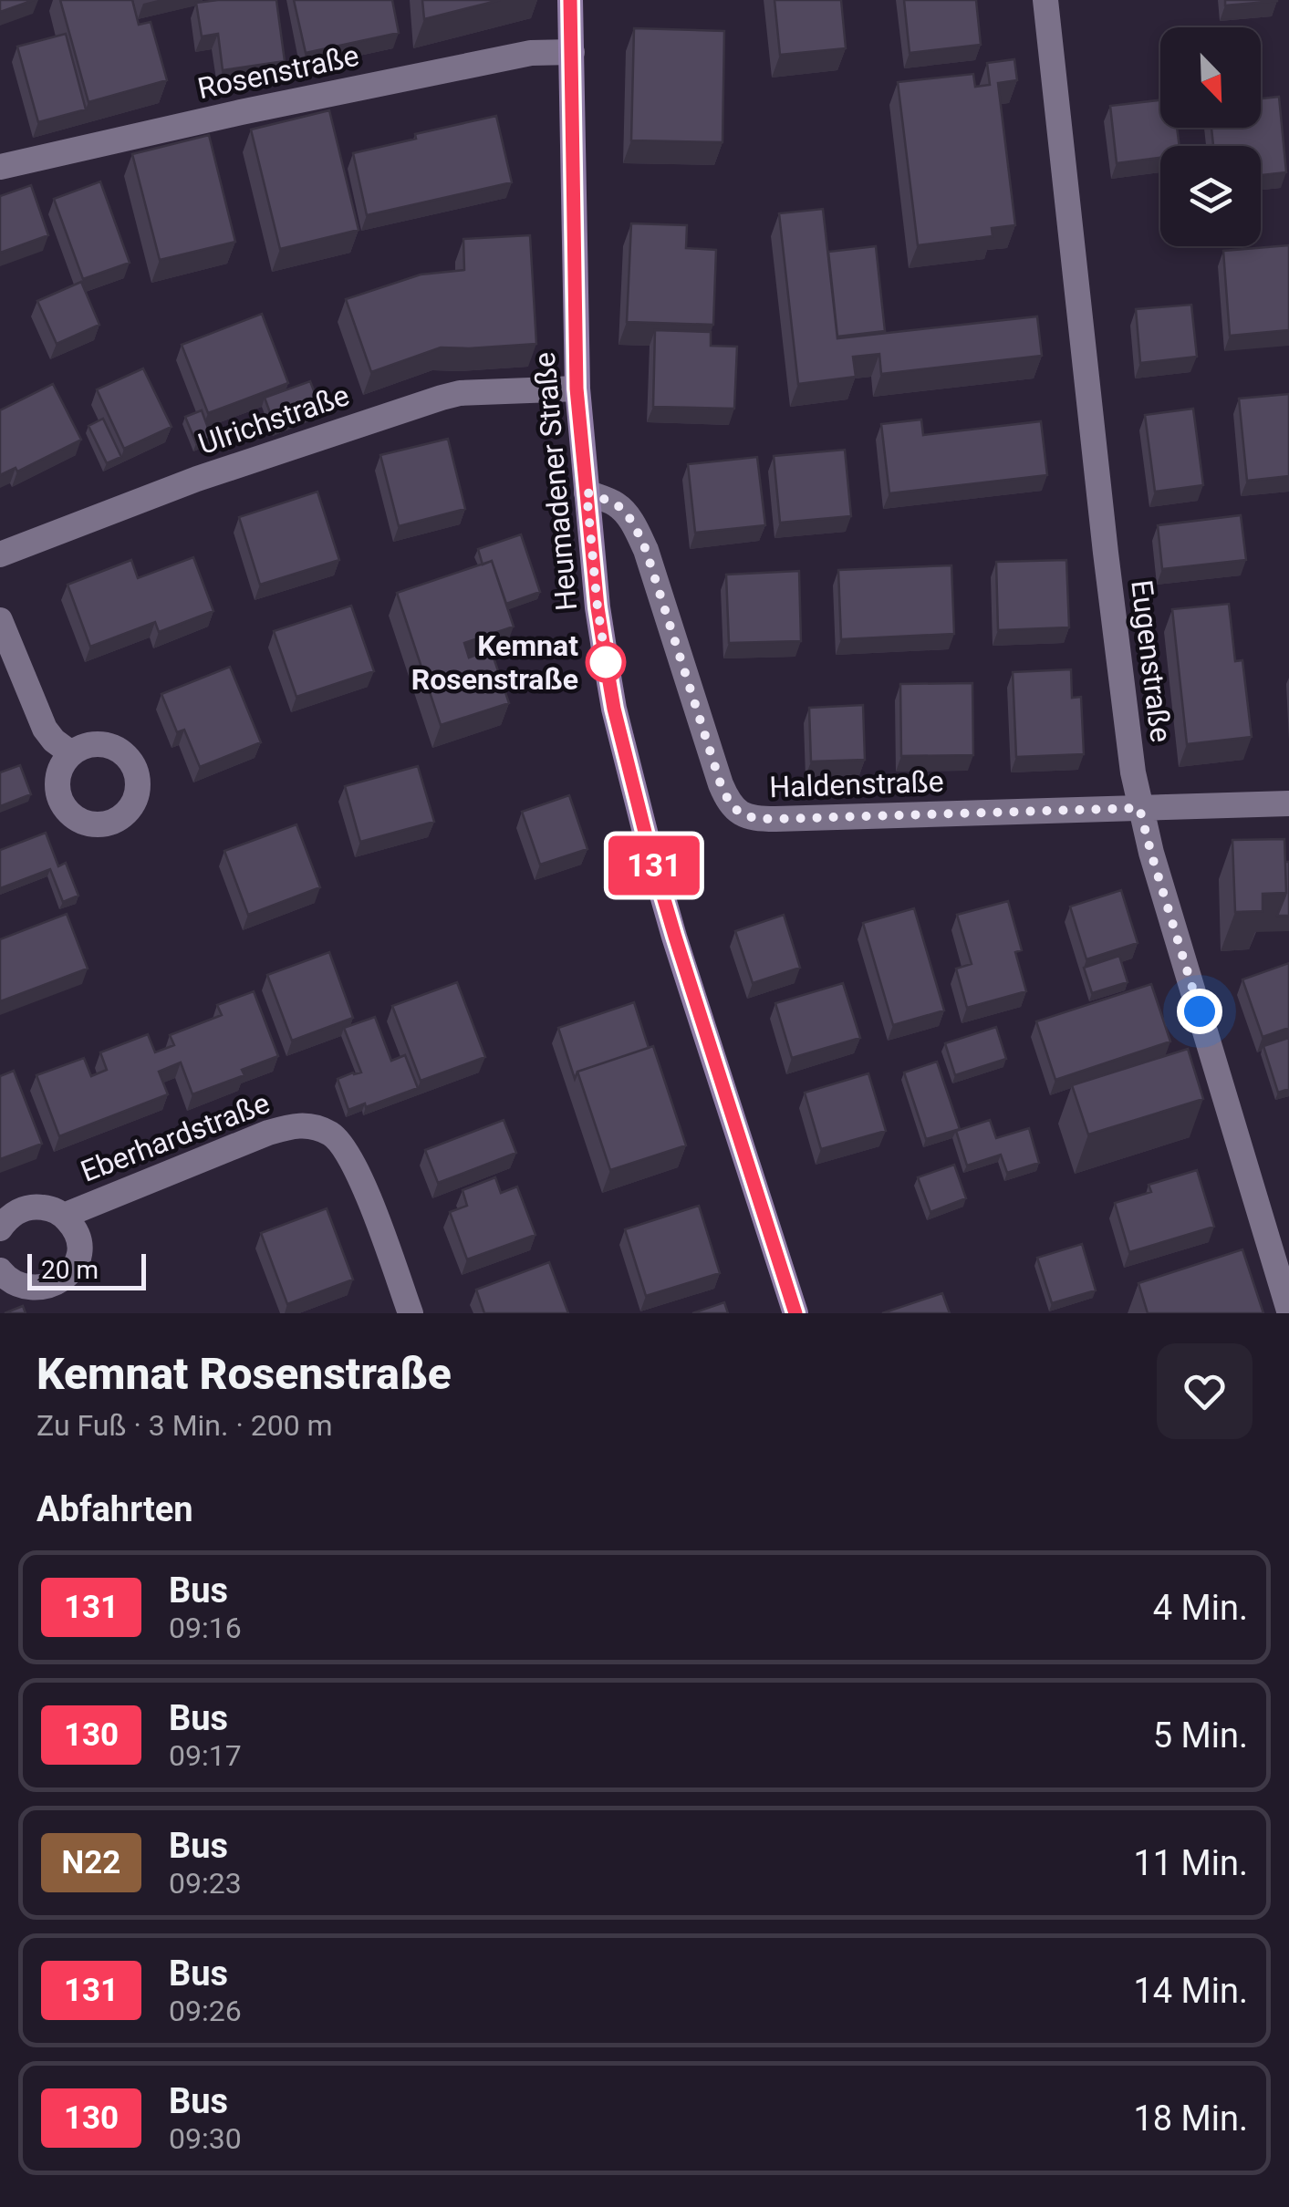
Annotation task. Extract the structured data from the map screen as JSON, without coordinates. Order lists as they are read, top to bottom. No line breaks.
{"streets":{"main road":["Heumadener Straße"],"street":["Rosenstraße","Ulrichstraße","Eugenstraße","Haldenstraße","Eberhardstraße"]},"crossings":[["Rosenstraße","Heumadener Straße"],["Ulrichstraße","Heumadener Straße"],["Heumadener Straße","Haldenstraße"],["Eugenstraße","Haldenstraße"]],"places":["Kemnat Rosenstraße"],"lines":["bus line 131"],"scale_bar":"20 m","north":"bottom right","page":{"on_map":"131","scale":"20 m","heading":[["Kemnat Rosenstraße","Zu Fuß · 3 Min. · 200 m"],"Abfahrten"],"list":[{"mark":"131","name":"Bus","note":"09:16","value":"4 Min."},{"mark":"130","name":"Bus","note":"09:17","value":"5 Min."},{"mark":"N22","name":"Bus","note":"09:23","value":"11 Min."},{"mark":"131","name":"Bus","note":"09:26","value":"14 Min."},{"mark":"130","name":"Bus","note":"09:30","value":"18 Min."}]}}
